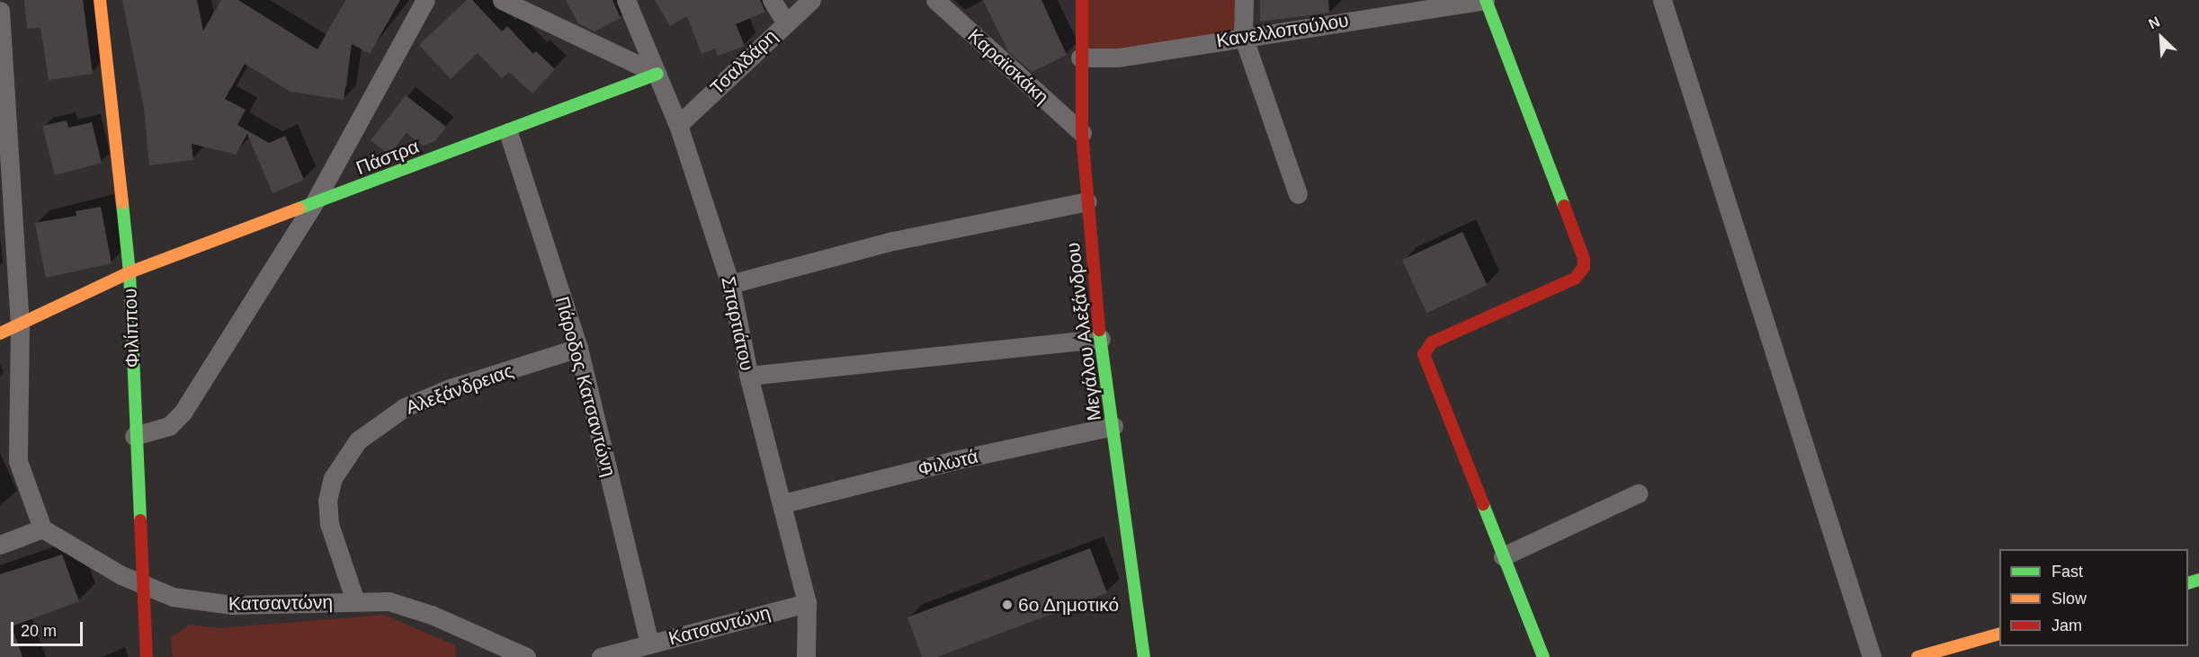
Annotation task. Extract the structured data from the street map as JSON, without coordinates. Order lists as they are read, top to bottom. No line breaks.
{"streets":{"street":["Κανελλοπούλου","Τσαλδάρη","Καραϊσκάκη","Πάστρα","Σπαρτιάτου","Φιλίππου","Μεγάλου Αλεξάνδρου","Πάροδος Κατσαντώνη","Αλεξάνδρειας","Φιλωτά","Κατσαντώνη"]},"crossings":[["Κανελλοπούλου","Μεγάλου Αλεξάνδρου"],["Τσαλδάρη","Σπαρτιάτου"],["Καραϊσκάκη","Μεγάλου Αλεξάνδρου"],["Πάστρα","Σπαρτιάτου"],["Πάστρα","Φιλίππου"],["Πάστρα","Πάροδος Κατσαντώνη"],["Σπαρτιάτου","Φιλωτά"],["Σπαρτιάτου","Κατσαντώνη"],["Φιλίππου","Κατσαντώνη"],["Μεγάλου Αλεξάνδρου","Φιλωτά"],["Πάροδος Κατσαντώνη","Αλεξάνδρειας"],["Πάροδος Κατσαντώνη","Κατσαντώνη"],["Αλεξάνδρειας","Κατσαντώνη"]],"places":["6ο Δημοτικό"],"legend":["Fast","Slow","Jam"],"scale_bar":"20 m","north":"top left"}
